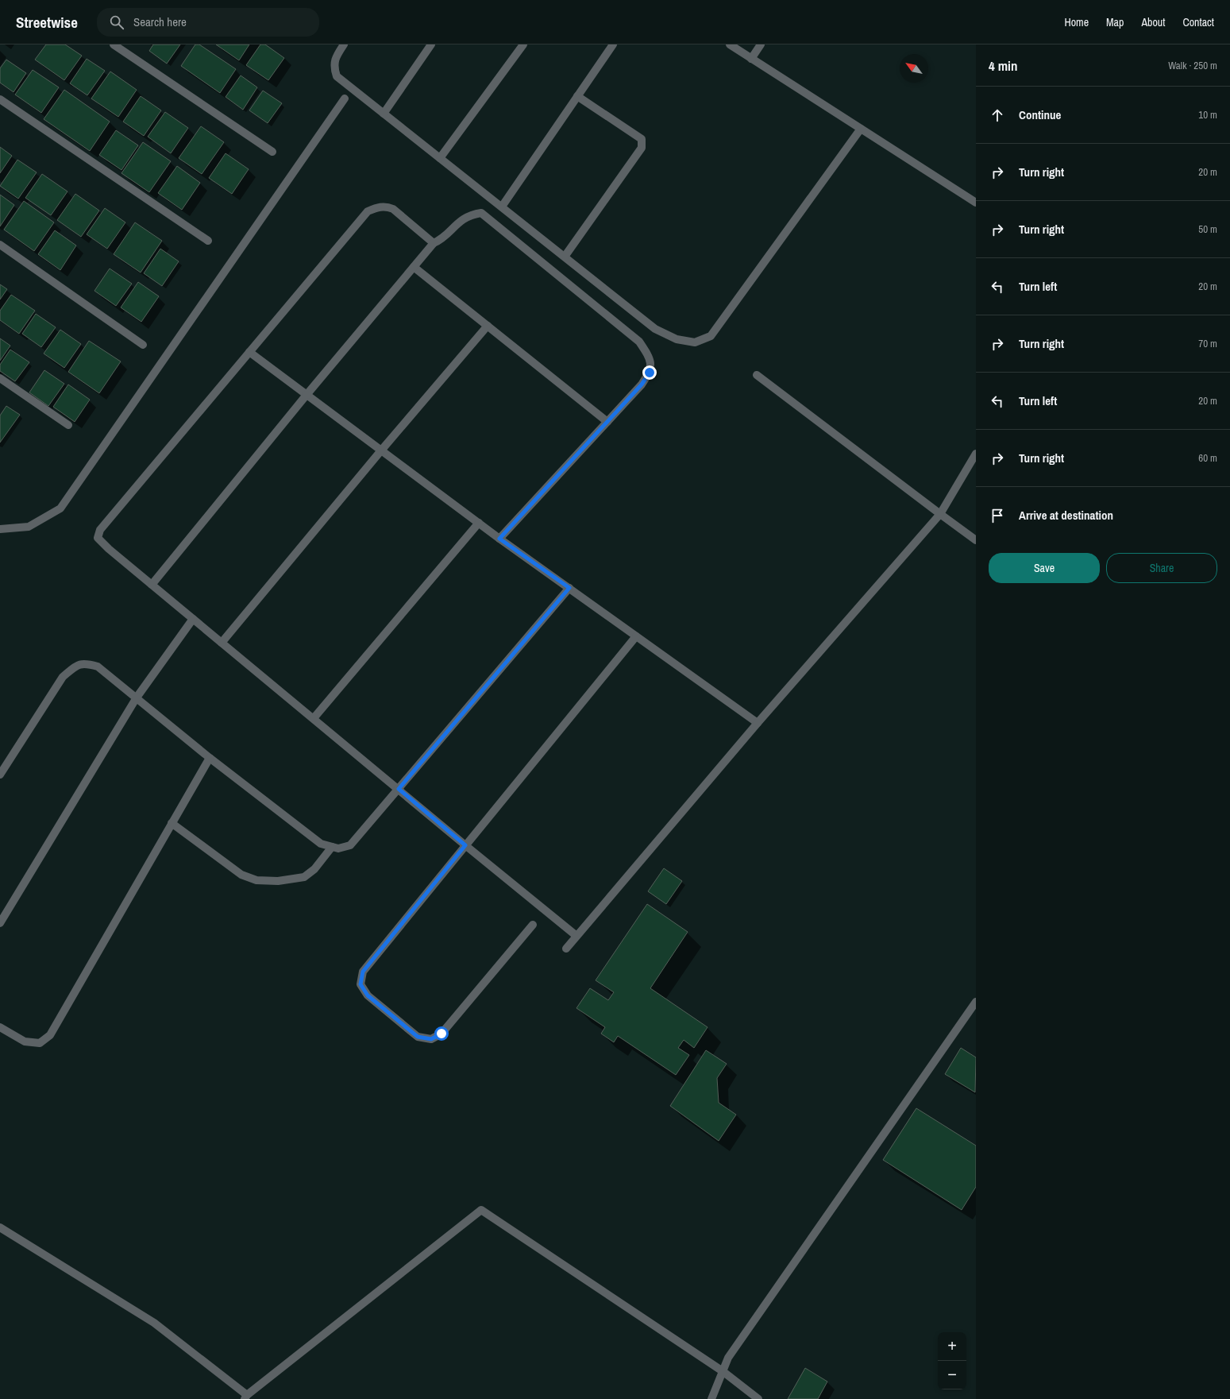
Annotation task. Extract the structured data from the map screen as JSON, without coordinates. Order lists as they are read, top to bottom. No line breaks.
{"north":"top left","page":{"header":"Streetwise","search":"Search here","nav":["Home","Map","About","Contact"],"heading":["4 min","Walk · 250 m"],"list":[["Continue","10 m"],["Turn right","20 m"],["Turn right","50 m"],["Turn left","20 m"],["Turn right","70 m"],["Turn left","20 m"],["Turn right","60 m"],"Arrive at destination"],"buttons":["Save","Share"],"map_buttons":["+","−"]}}
